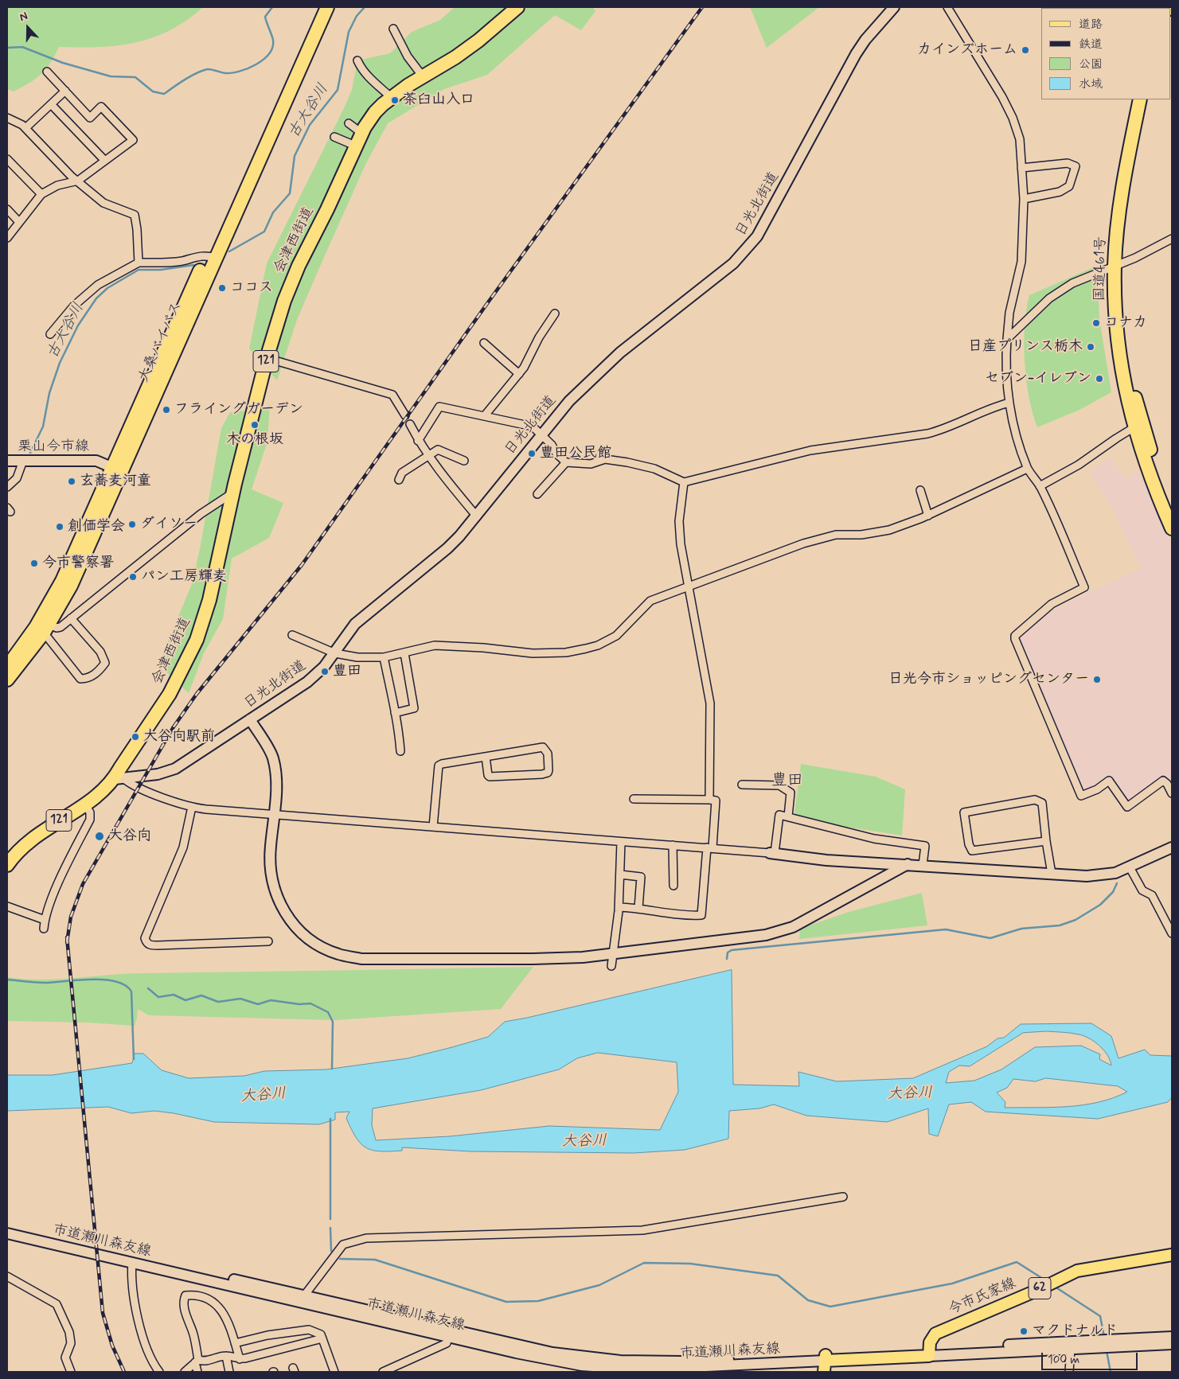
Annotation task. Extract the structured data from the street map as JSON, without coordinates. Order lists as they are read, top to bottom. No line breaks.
{"streets":{"highway":["会津西街道","国道461号","大桑バイパス","121"],"main road":["62","今市氏家線"],"street":["日光北街道","栗山今市線","市道瀬川森友線"]},"crossings":[["日光北街道","会津西街道"],["大桑バイパス","栗山今市線"]],"districts":["豊田"],"water":["古大谷川","大谷川"],"places":["カインズホーム","茶臼山入口","ココス","コナカ","日産プリンス栃木","セブン-イレブン","フライングガーデン","木の根坂","豊田公民館","玄蕎麦河童","ダイソー","創価学会","今市警察署","パン工房輝麦","豊田","日光今市ショッピングセンター","大谷向駅前","大谷向","マクドナルド"],"legend":["道路","鉄道","公園","水域"],"scale_bar":"100 m","north":"top"}
